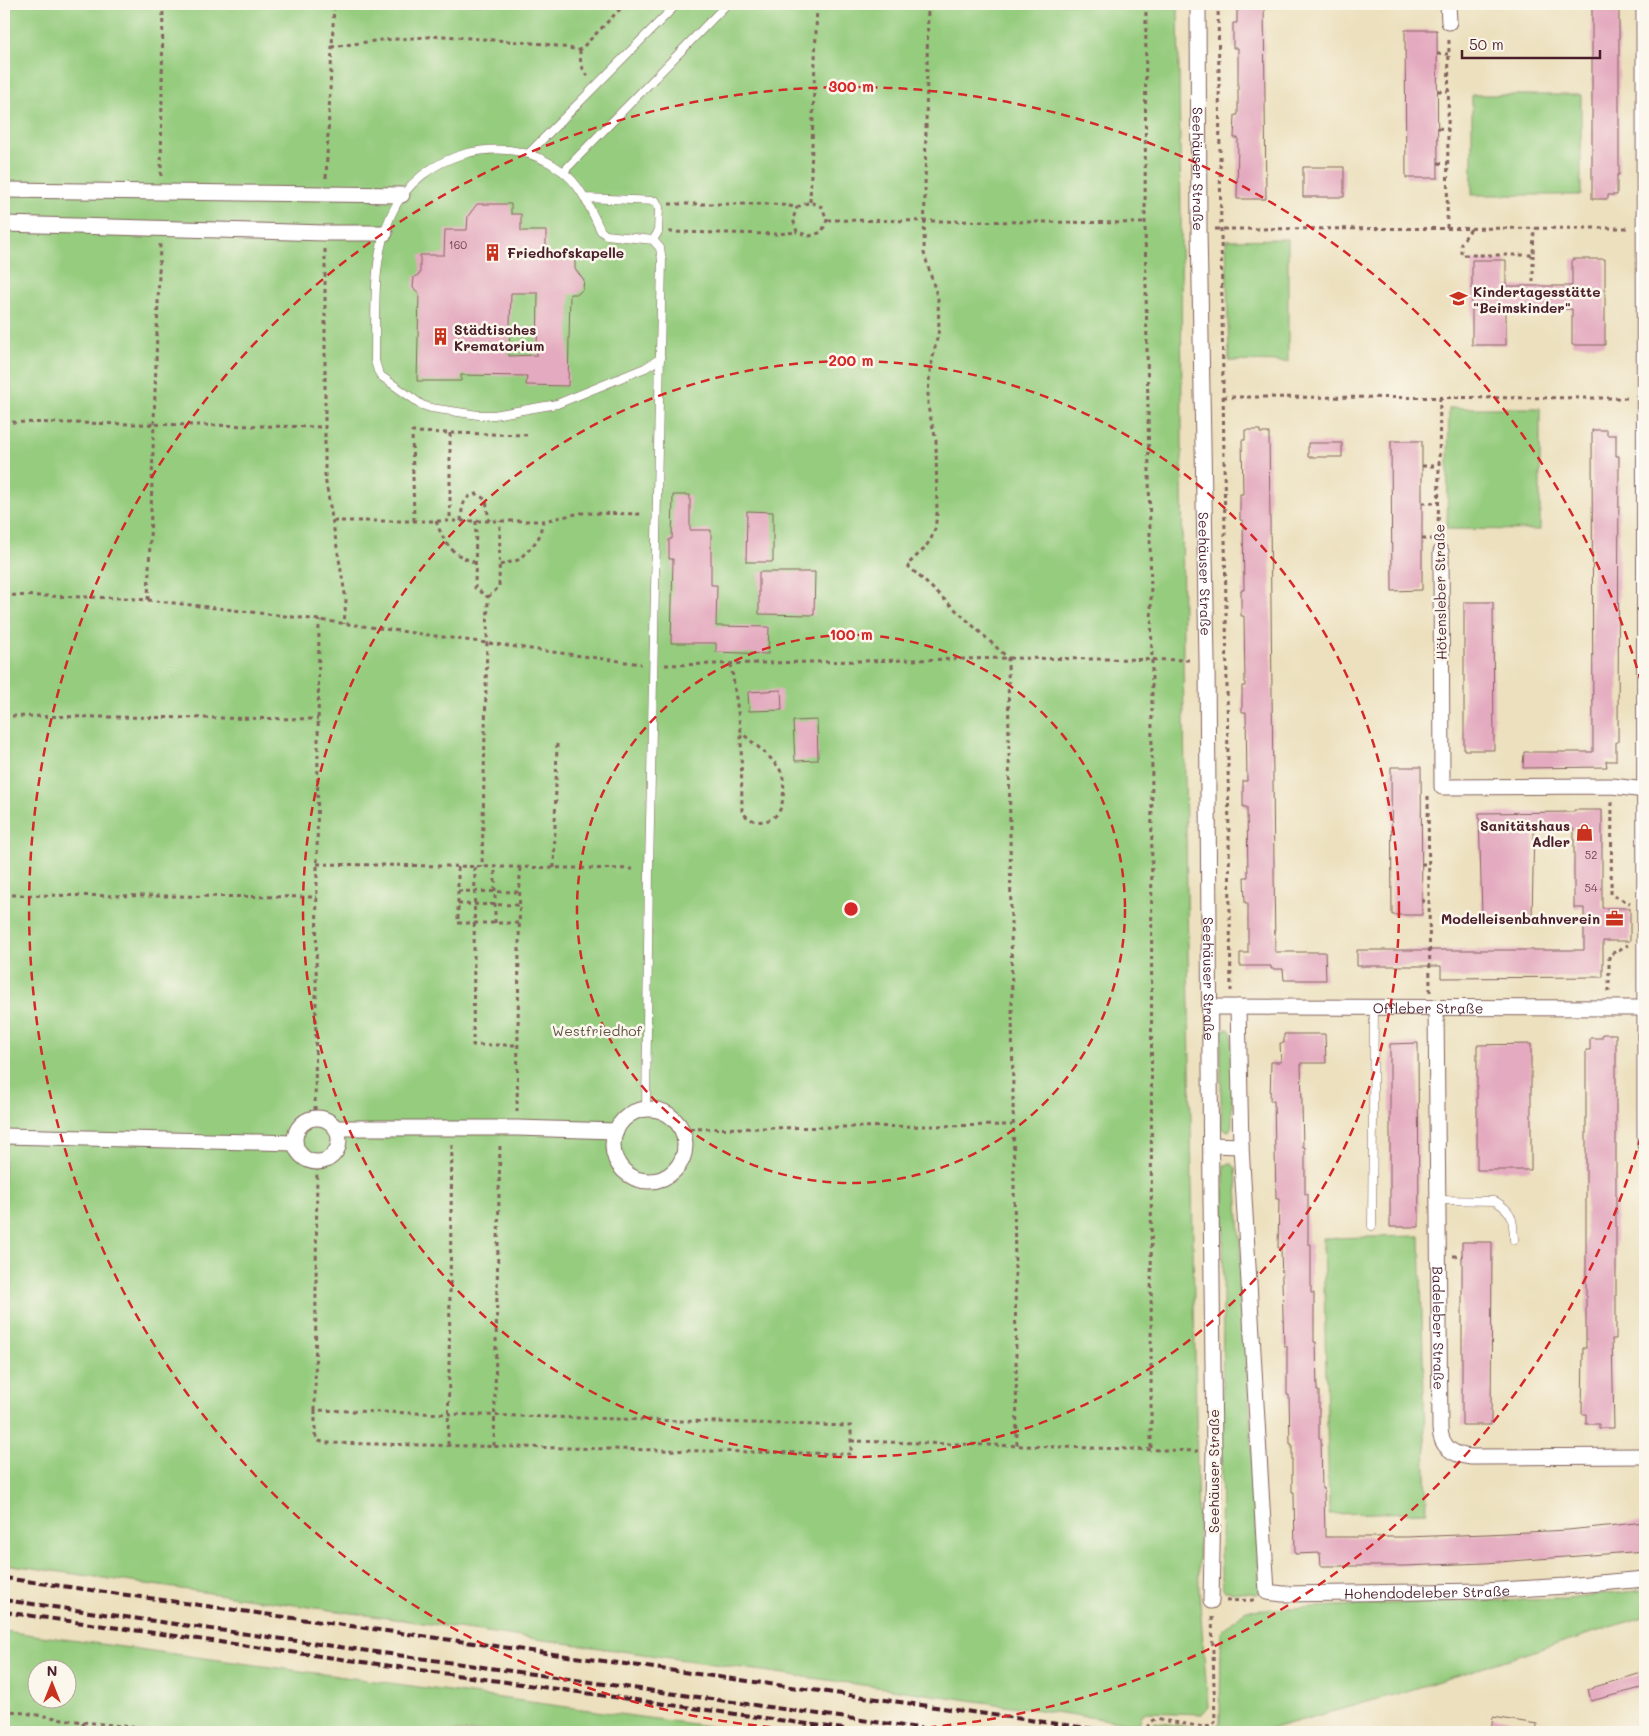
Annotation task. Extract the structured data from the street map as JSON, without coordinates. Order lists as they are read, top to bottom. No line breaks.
{"streets":{"street":["Seehäuser Straße","Hötensleber Straße","Offleber Straße","Badeleber Straße","Hohendodeleber Straße"]},"crossings":[["Seehäuser Straße","Offleber Straße"],["Seehäuser Straße","Hohendodeleber Straße"],["Offleber Straße","Badeleber Straße"]],"parks":["Westfriedhof"],"places":{"building":["Friedhofskapelle","Städtisches Krematorium"],"school or university":["Kindertagesstätte \"Beimskinder\""],"shop":["Sanitätshaus Adler"],"office":["Modelleisenbahnverein"]},"house_numbers":["160","52","54"],"scale_bar":"50 m","north":"top","rings":["300 m","200 m","100 m"]}
